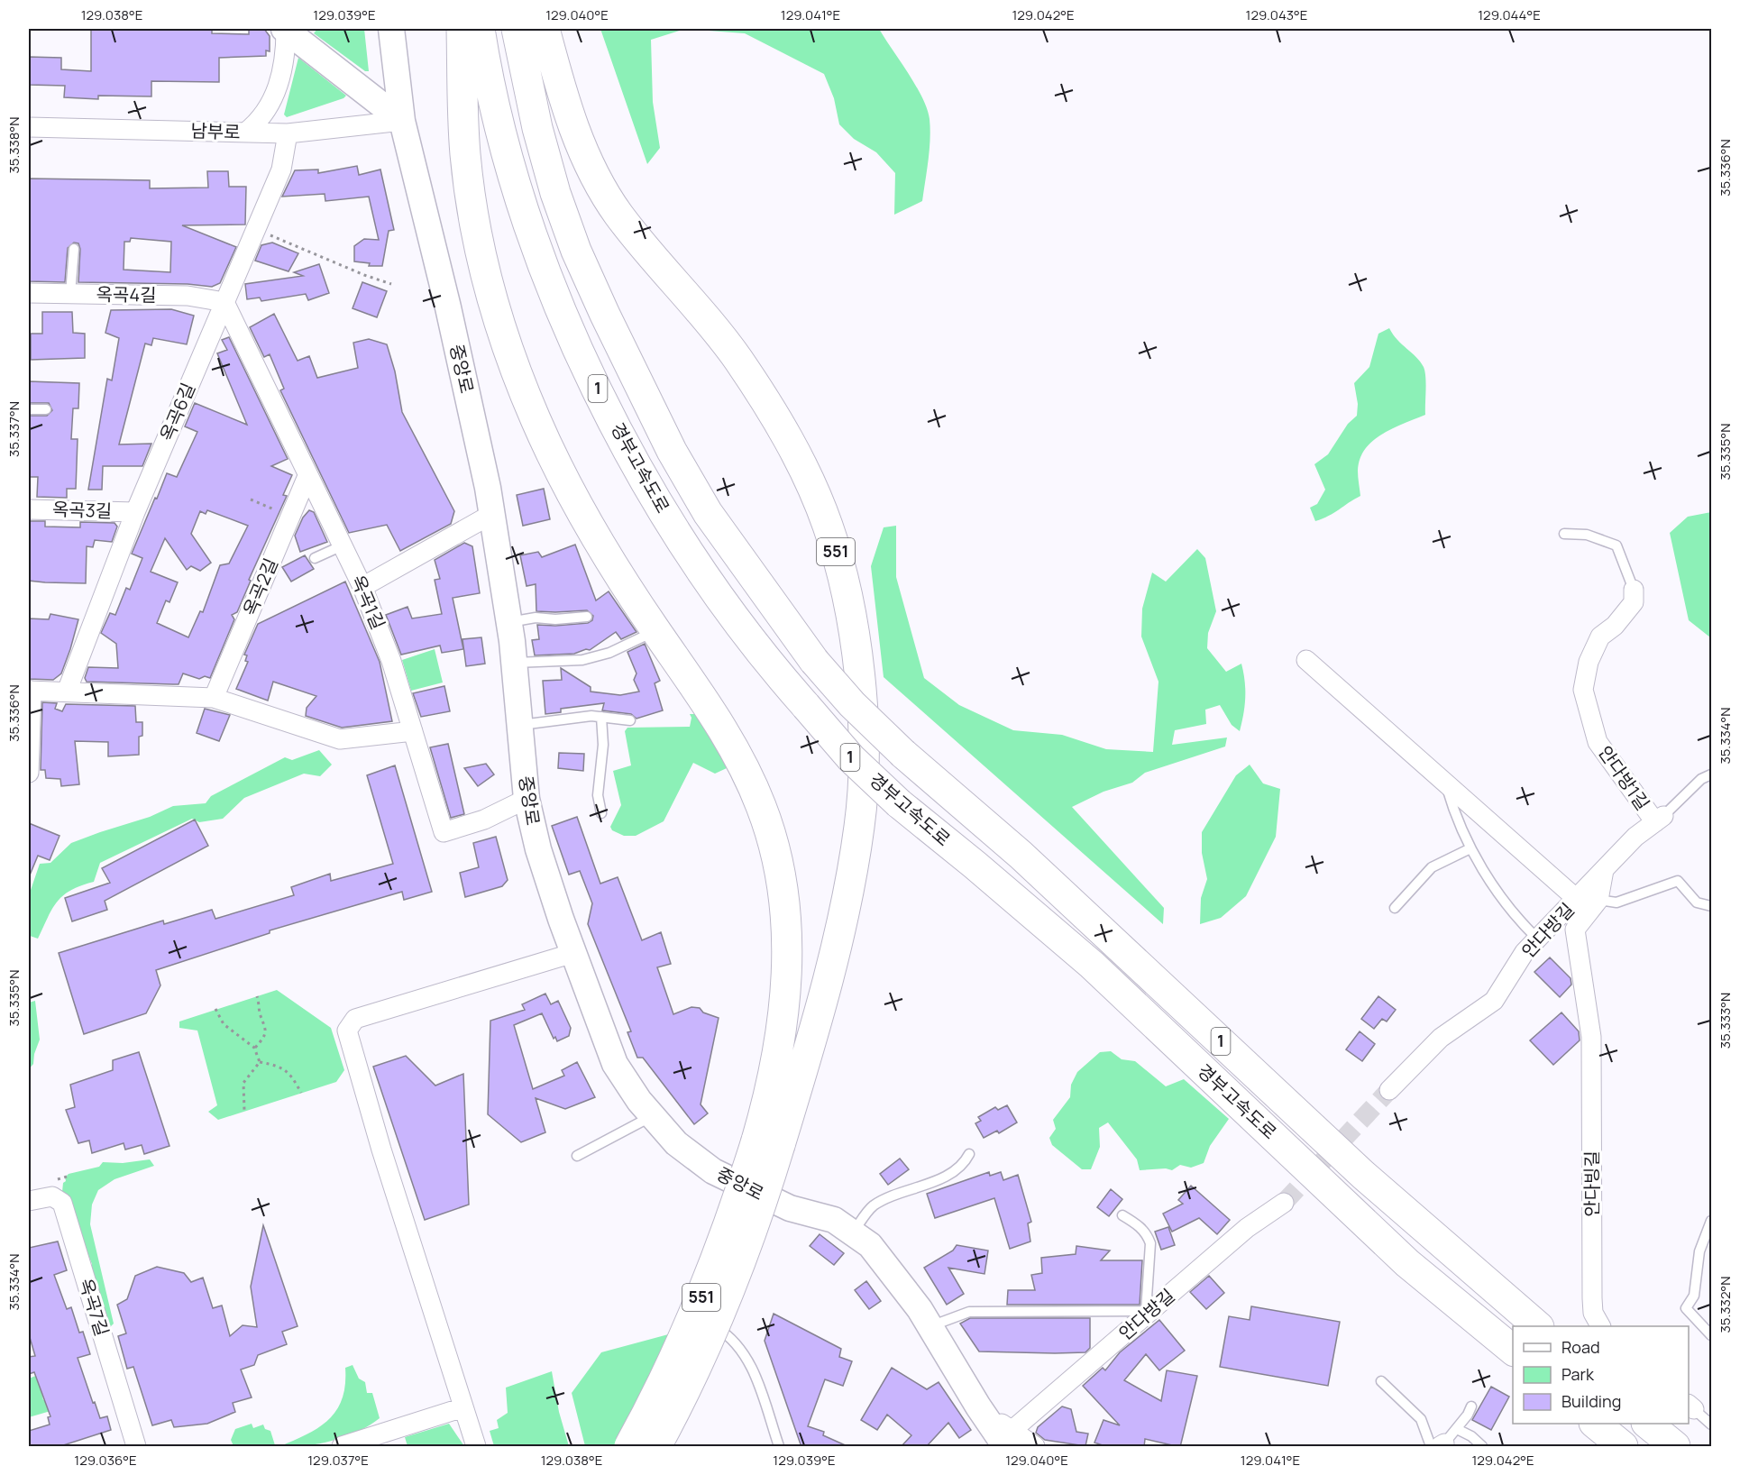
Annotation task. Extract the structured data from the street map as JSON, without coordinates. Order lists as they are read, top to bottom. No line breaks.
{"streets":{"highway":["1","경부고속도로","551"],"main road":["중앙로"],"street":["남부로","옥곡4길","옥곡6길","옥곡3길","옥곡2길","옥곡1길","안다방1길","안다방길","안다빙길","옥곡7길"]},"crossings":[["남부로","중앙로"],["남부로","옥곡6길"],["옥곡4길","옥곡6길"],["옥곡4길","옥곡1길"],["중앙로","옥곡1길"],["중앙로","안다방길"],["옥곡6길","옥곡3길"],["옥곡6길","옥곡1길"],["옥곡2길","옥곡1길"],["안다방1길","안다방길"]],"legend":["Road","Park","Building"],"coordinates":["129.038°E","129.039°E","129.040°E","129.041°E","129.042°E","129.043°E","129.044°E","35.338°N","35.336°N","35.337°N","35.335°N","35.334°N","35.333°N","35.332°N","129.036°E","129.037°E"]}
